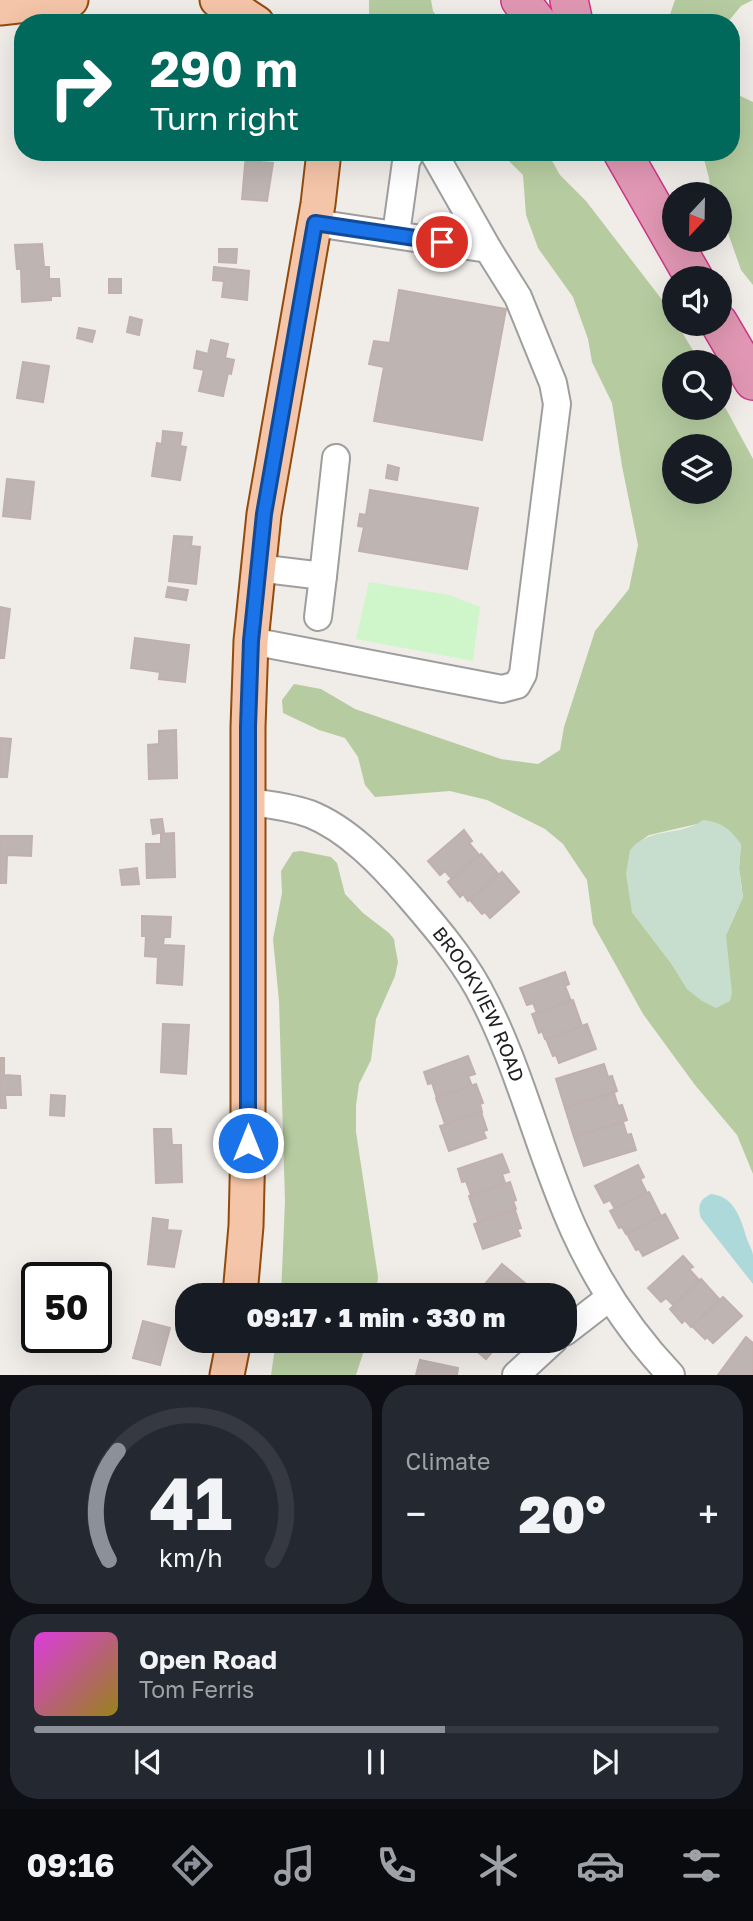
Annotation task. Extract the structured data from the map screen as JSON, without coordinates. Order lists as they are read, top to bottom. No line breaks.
{"streets":{"street":["BROOKVIEW ROAD"]},"north":"bottom","page":{"turn":["290 m","Turn right"],"limit":"50","trip":"09:17 · 1 min · 330 m","tile":"Climate","heat":["−","20°","+"],"song":["Open Road","Tom Ferris"],"tabs":"09:16","gauge":["41","km/h"]}}
